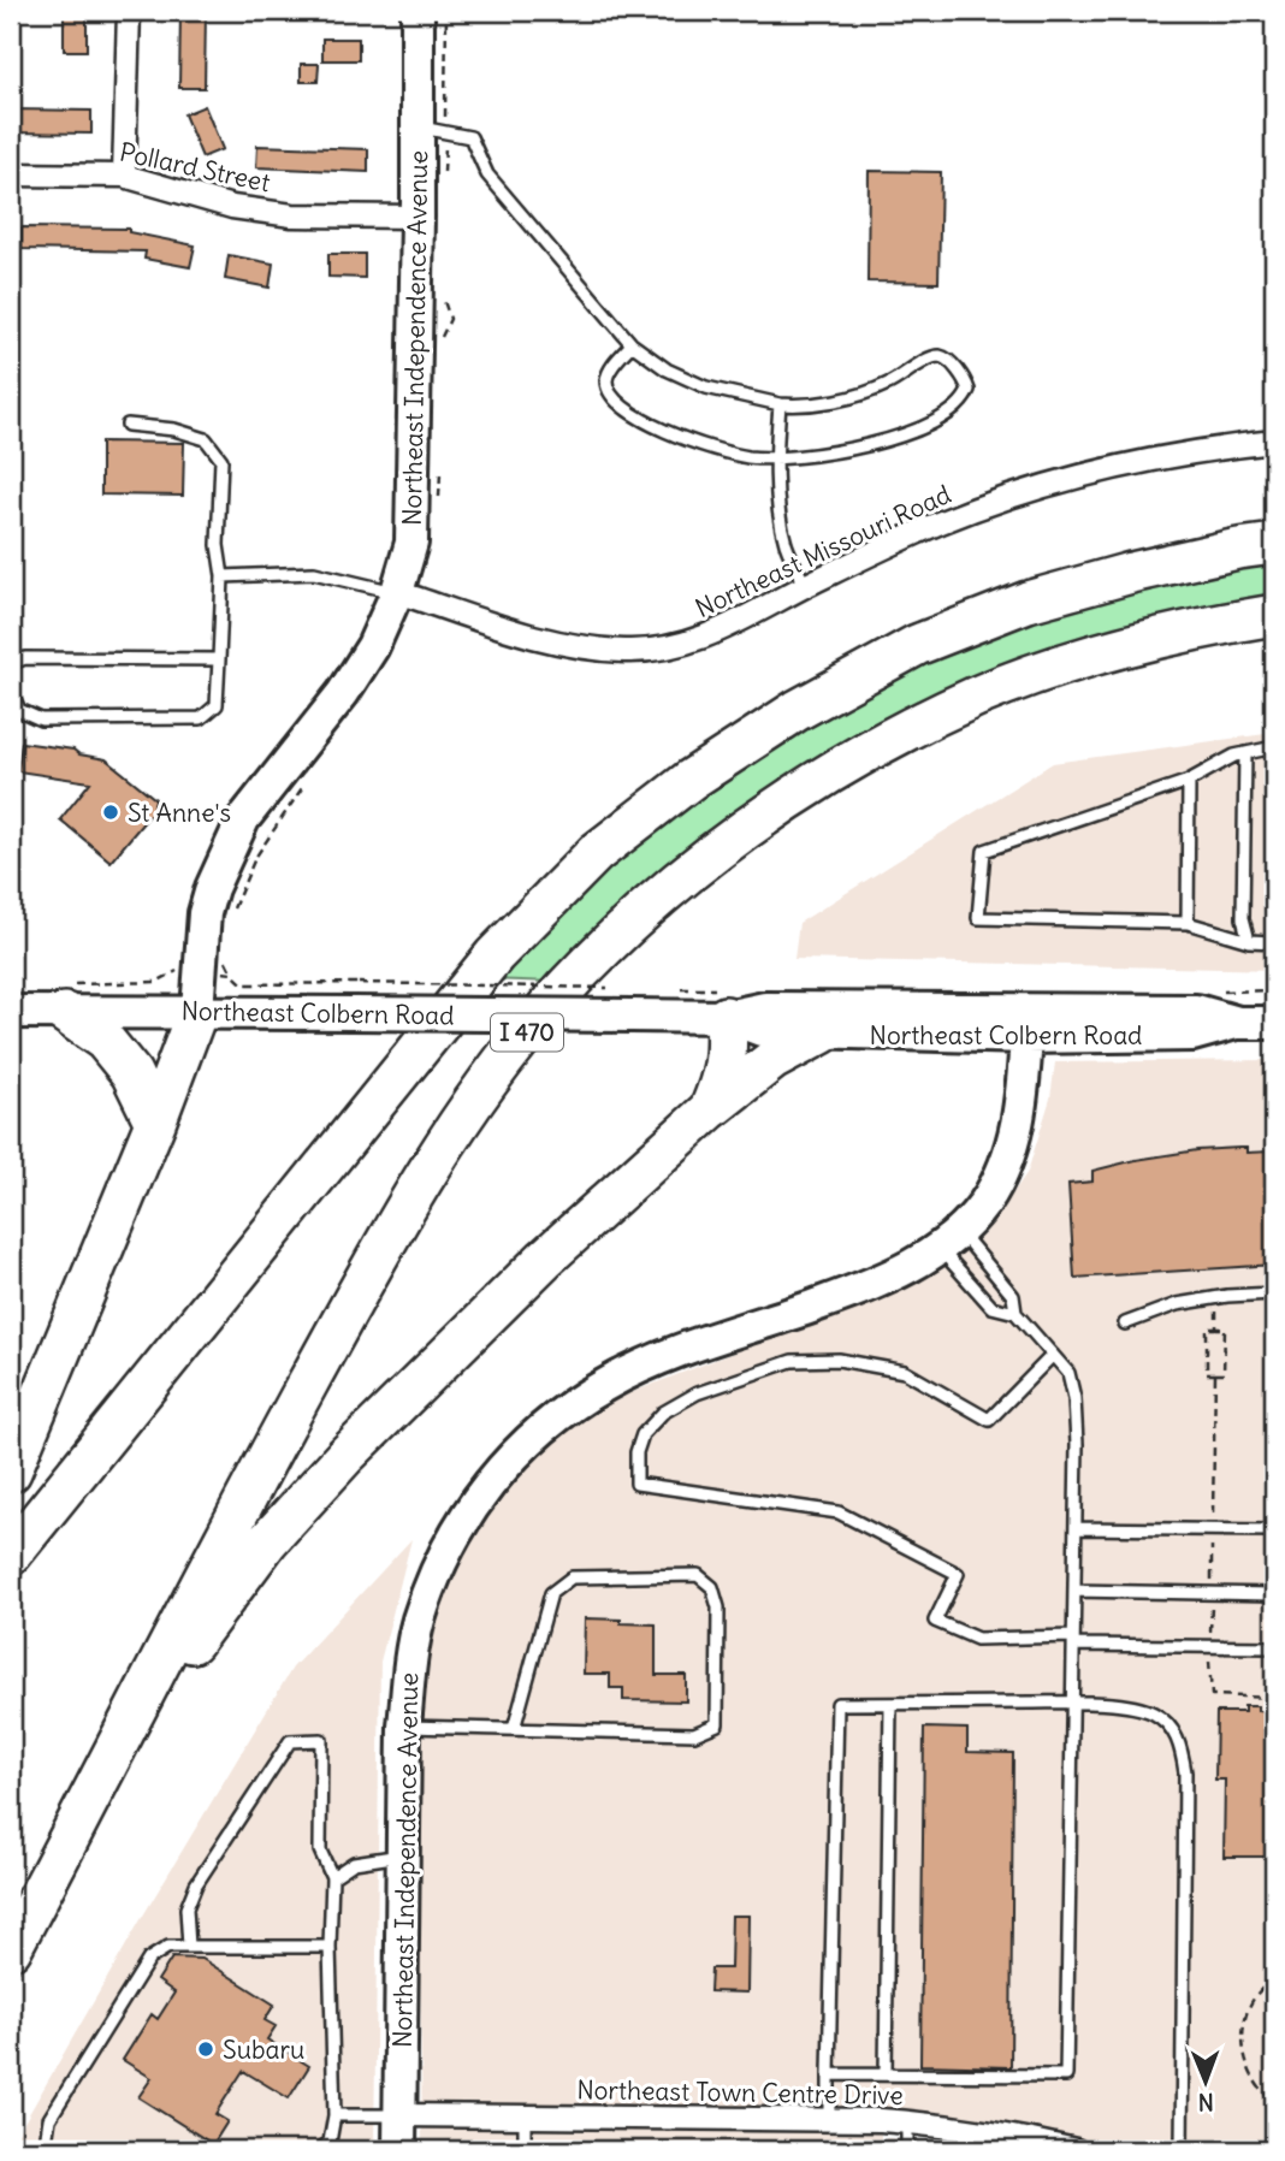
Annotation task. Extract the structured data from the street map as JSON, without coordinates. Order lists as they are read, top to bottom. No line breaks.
{"streets":{"highway":["I 470"],"street":["Pollard Street","Northeast Independence Avenue","Northeast Missouri Road","Northeast Colbern Road","Northeast Town Centre Drive"]},"crossings":[["Pollard Street","Northeast Independence Avenue"],["Northeast Independence Avenue","Northeast Missouri Road"],["Northeast Independence Avenue","Northeast Colbern Road"],["Northeast Independence Avenue","Northeast Town Centre Drive"]],"places":["St Anne's","Subaru"],"north":"bottom"}
